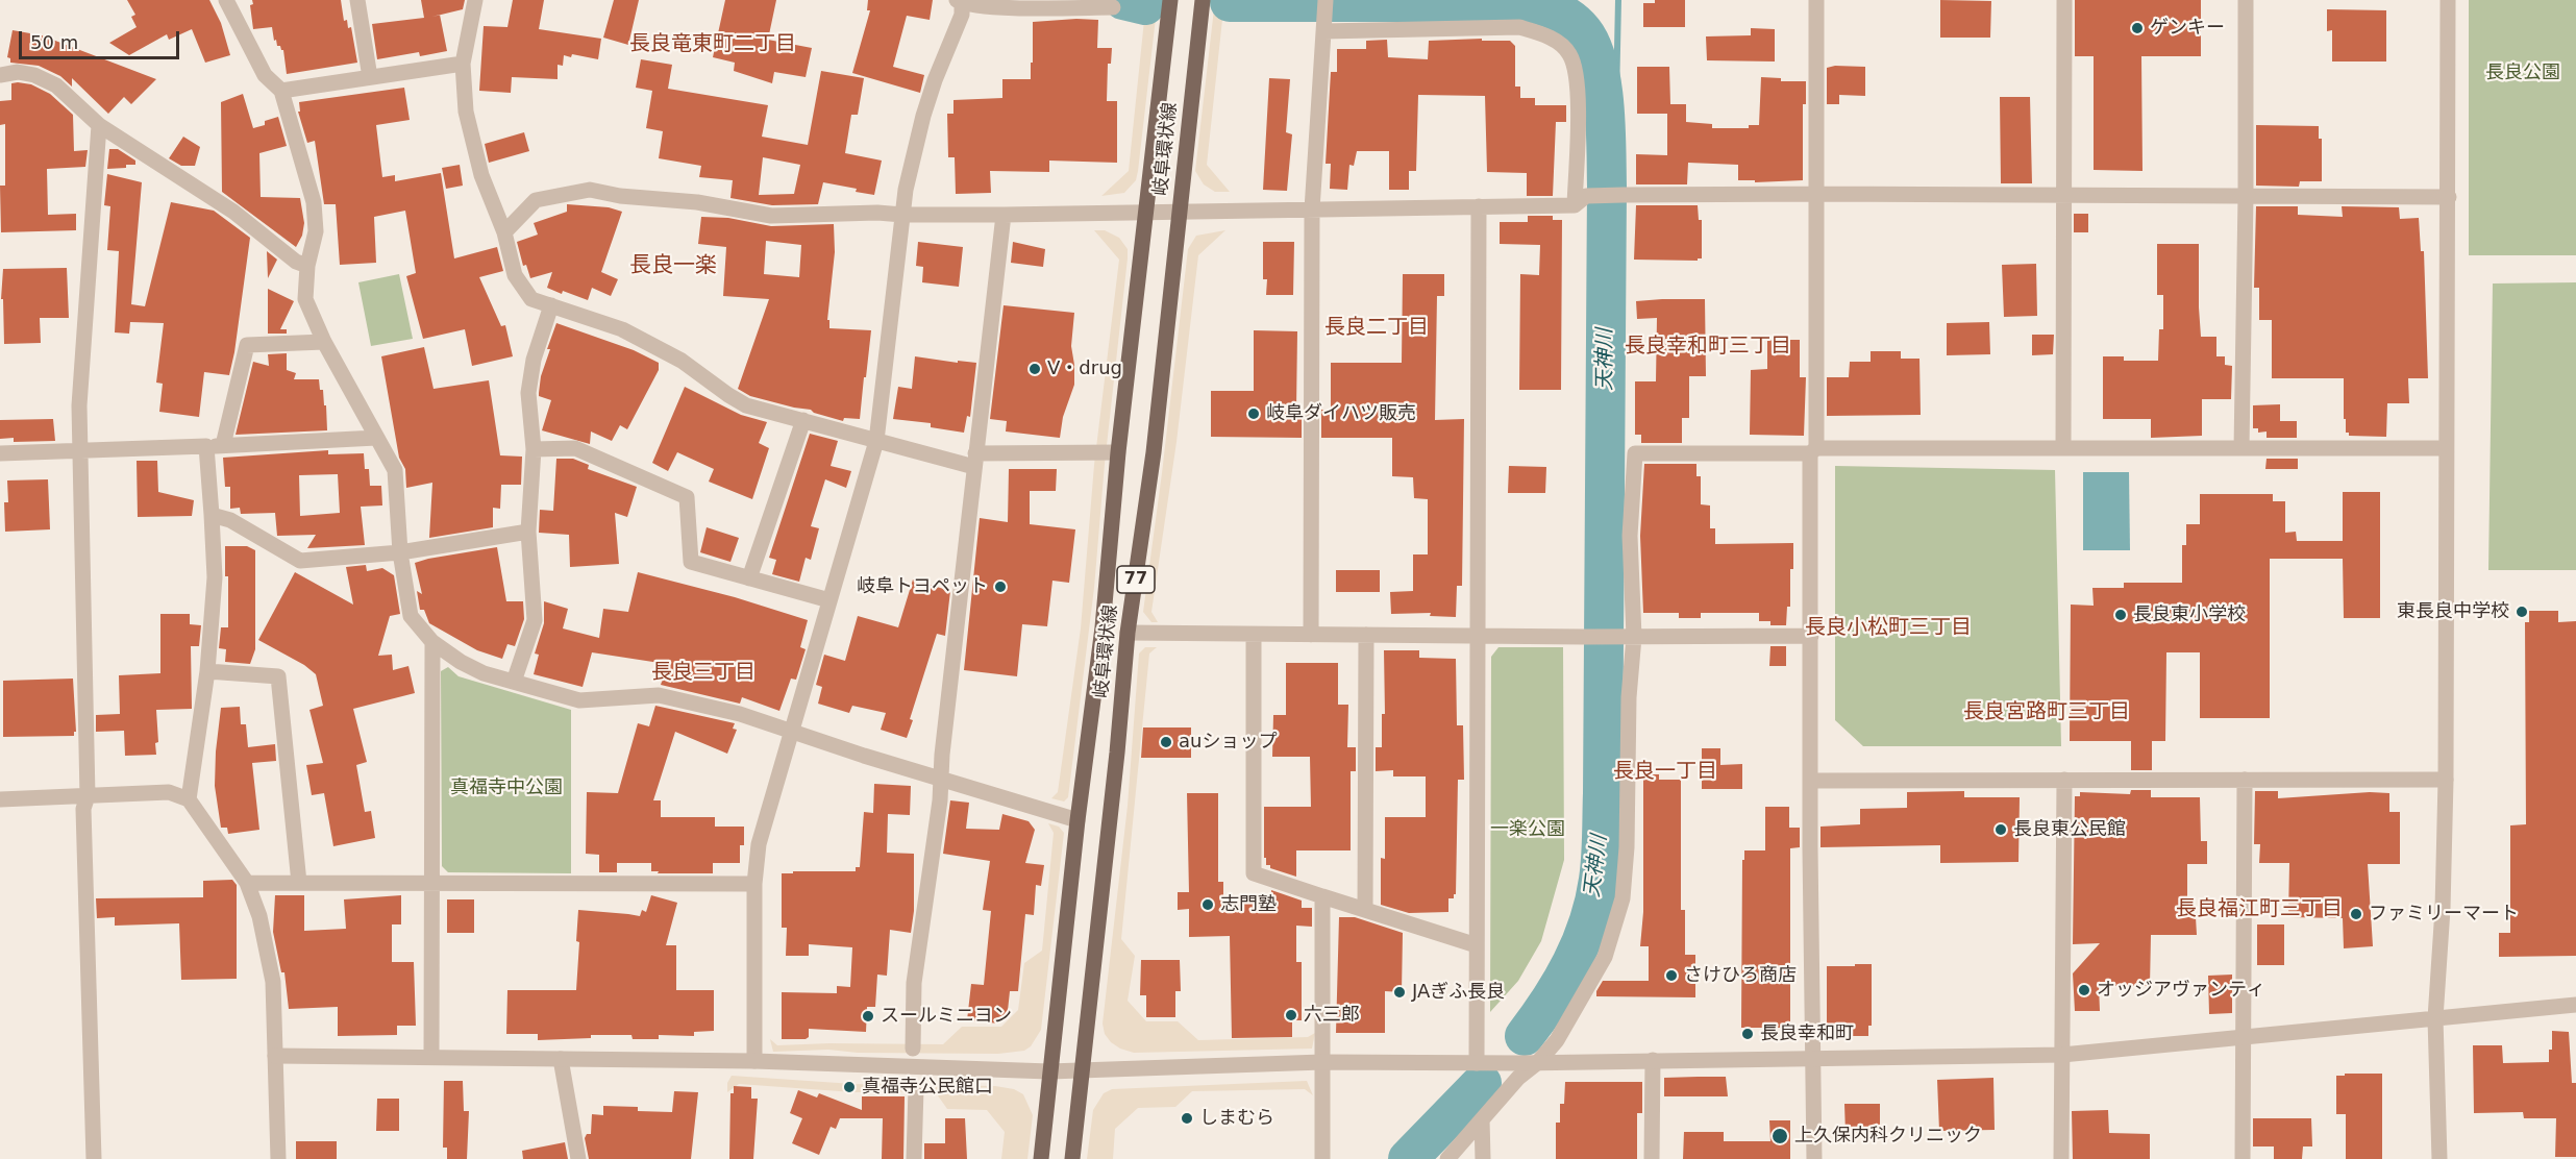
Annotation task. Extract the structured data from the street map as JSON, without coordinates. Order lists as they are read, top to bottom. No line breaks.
{"streets":{"main road":["岐阜環状線","77"]},"districts":["長良竜東町二丁目","長良一楽","長良二丁目","長良幸和町三丁目","長良小松町三丁目","長良三丁目","長良宮路町三丁目","長良一丁目","長良福江町三丁目"],"water":["天神川"],"parks":["長良公園","真福寺中公園","一楽公園"],"places":["ゲンキー","V・drug","岐阜ダイハツ販売","岐阜トヨペット","東長良中学校","長良東小学校","auショップ","長良東公民館","志門塾","ファミリーマート","さけひろ商店","オッジアヴァンティ","JAぎふ長良","六三郎","スールミニヨン","長良幸和町","真福寺公民館口","しまむら","上久保内科クリニック"],"scale_bar":"50 m"}
